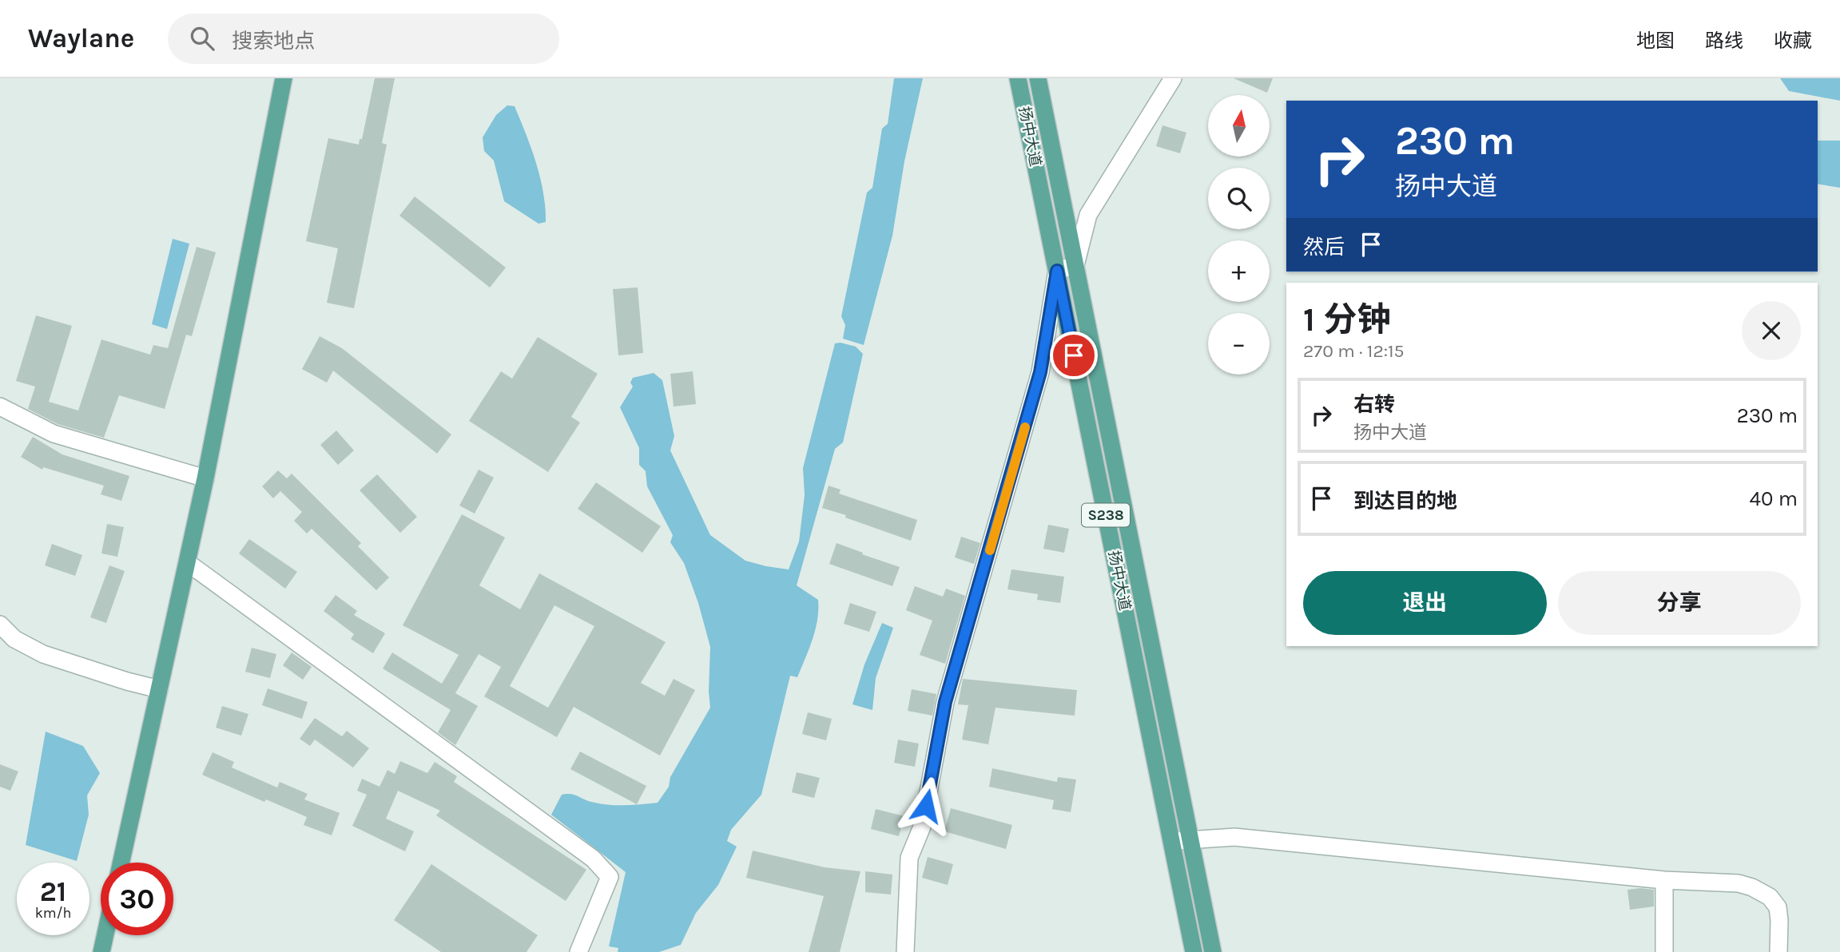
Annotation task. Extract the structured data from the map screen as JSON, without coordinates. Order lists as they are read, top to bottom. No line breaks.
{"streets":{"main road":["扬中大道","S238"]},"north":"top","page":{"header":"Waylane","search":"搜索地点","nav":["地图","路线","收藏"],"map_buttons":["+","−"],"turn":["230 m","扬中大道"],"then":"然后","heading":["1 分钟","270 m · 12:15"],"list":[{"name":"右转","note":"扬中大道","value":"230 m"},{"name":"到达目的地","value":"40 m"}],"buttons":["退出","分享"],"speed":"21 km/h","limit":"30"}}
